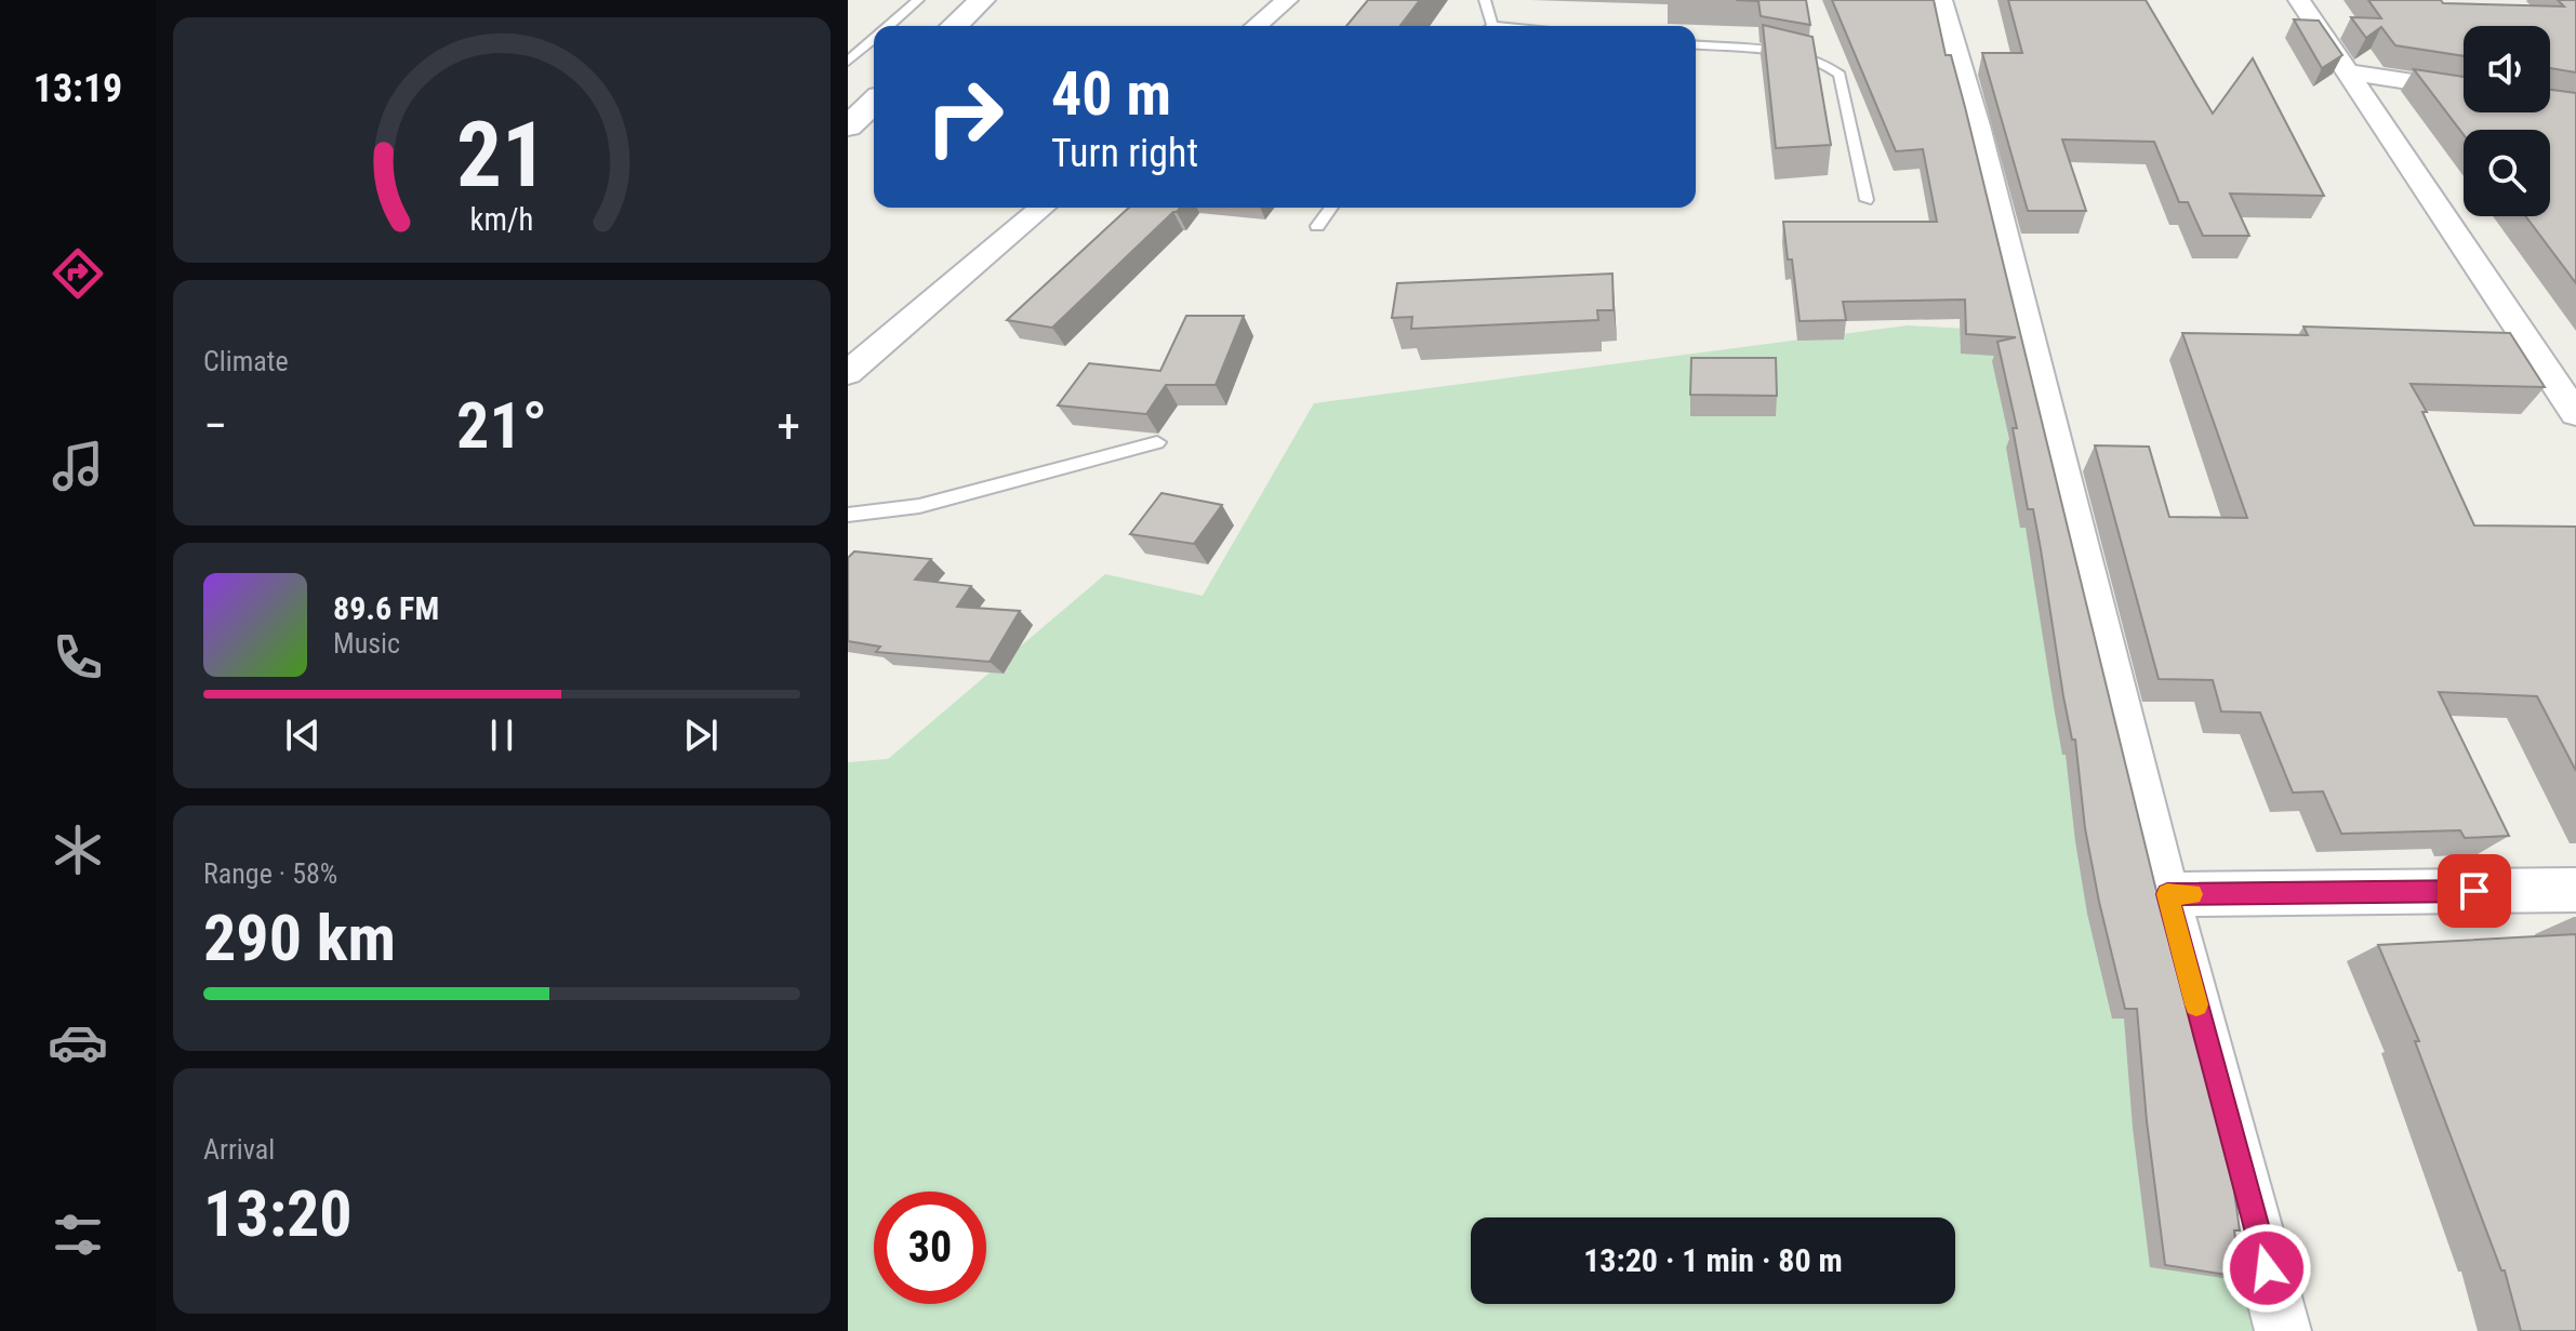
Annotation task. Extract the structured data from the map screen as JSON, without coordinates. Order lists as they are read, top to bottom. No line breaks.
{"page":{"tabs":"13:19","turn":["40 m","Turn right"],"tile":["Climate",["Range · 58%","290 km"],["Arrival","13:20"]],"heat":["−","21°","+"],"song":["89.6 FM","Music"],"limit":"30","trip":"13:20 · 1 min · 80 m","gauge":["21","km/h"]}}
